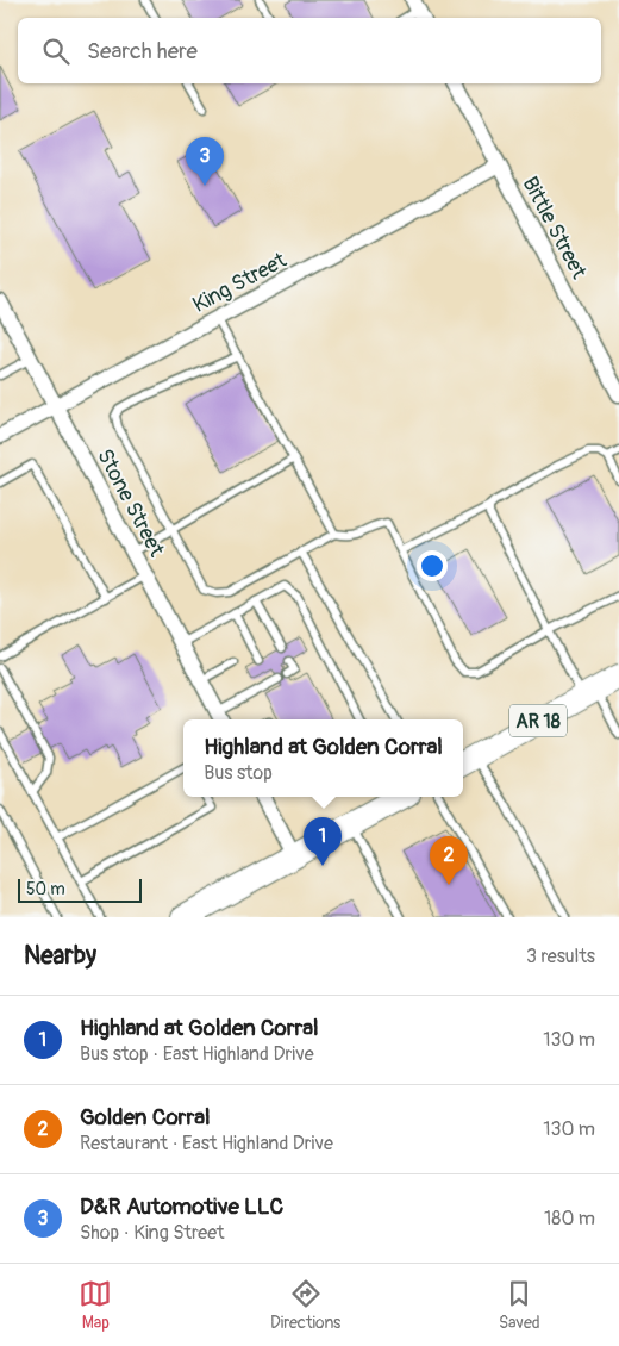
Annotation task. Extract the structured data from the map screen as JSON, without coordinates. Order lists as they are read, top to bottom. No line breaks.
{"streets":{"main road":["AR 18"],"street":["Bittle Street","King Street","Stone Street"]},"crossings":[["Bittle Street","King Street"],["King Street","Stone Street"]],"scale_bar":"50 m","page":{"search":"Search here","pins":["3","1","2"],"popup":["Highland at Golden Corral","Bus stop"],"scale":"50 m","heading":["Nearby","3 results"],"list":[{"mark":"1","name":"Highland at Golden Corral","note":"Bus stop · East Highland Drive","value":"130 m"},{"mark":"2","name":"Golden Corral","note":"Restaurant · East Highland Drive","value":"130 m"},{"mark":"3","name":"D&R Automotive LLC","note":"Shop · King Street","value":"180 m"}],"nav":["Map","Directions","Saved"]}}
